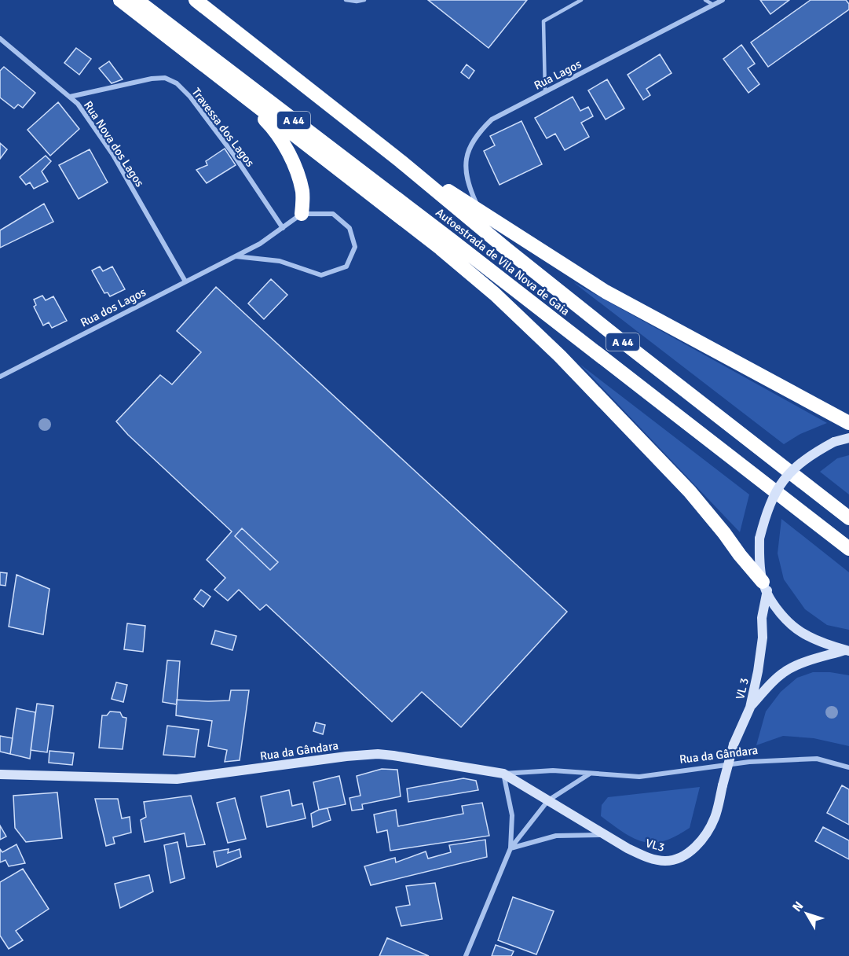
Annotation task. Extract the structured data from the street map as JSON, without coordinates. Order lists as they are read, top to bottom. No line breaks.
{"streets":{"highway":["A 44","Autoestrada de Vila Nova de Gaia"],"main road":["VL 3","Rua da Gândara","VL3"],"street":["Rua Lagos","Travessa dos Lagos","Rua Nova dos Lagos","Rua dos Lagos"]},"crossings":[["Travessa dos Lagos","Rua Nova dos Lagos"],["Travessa dos Lagos","Rua dos Lagos"],["Rua Nova dos Lagos","Rua dos Lagos"],["VL 3","VL3"],["Rua da Gândara","VL3"]],"north":"top left"}
